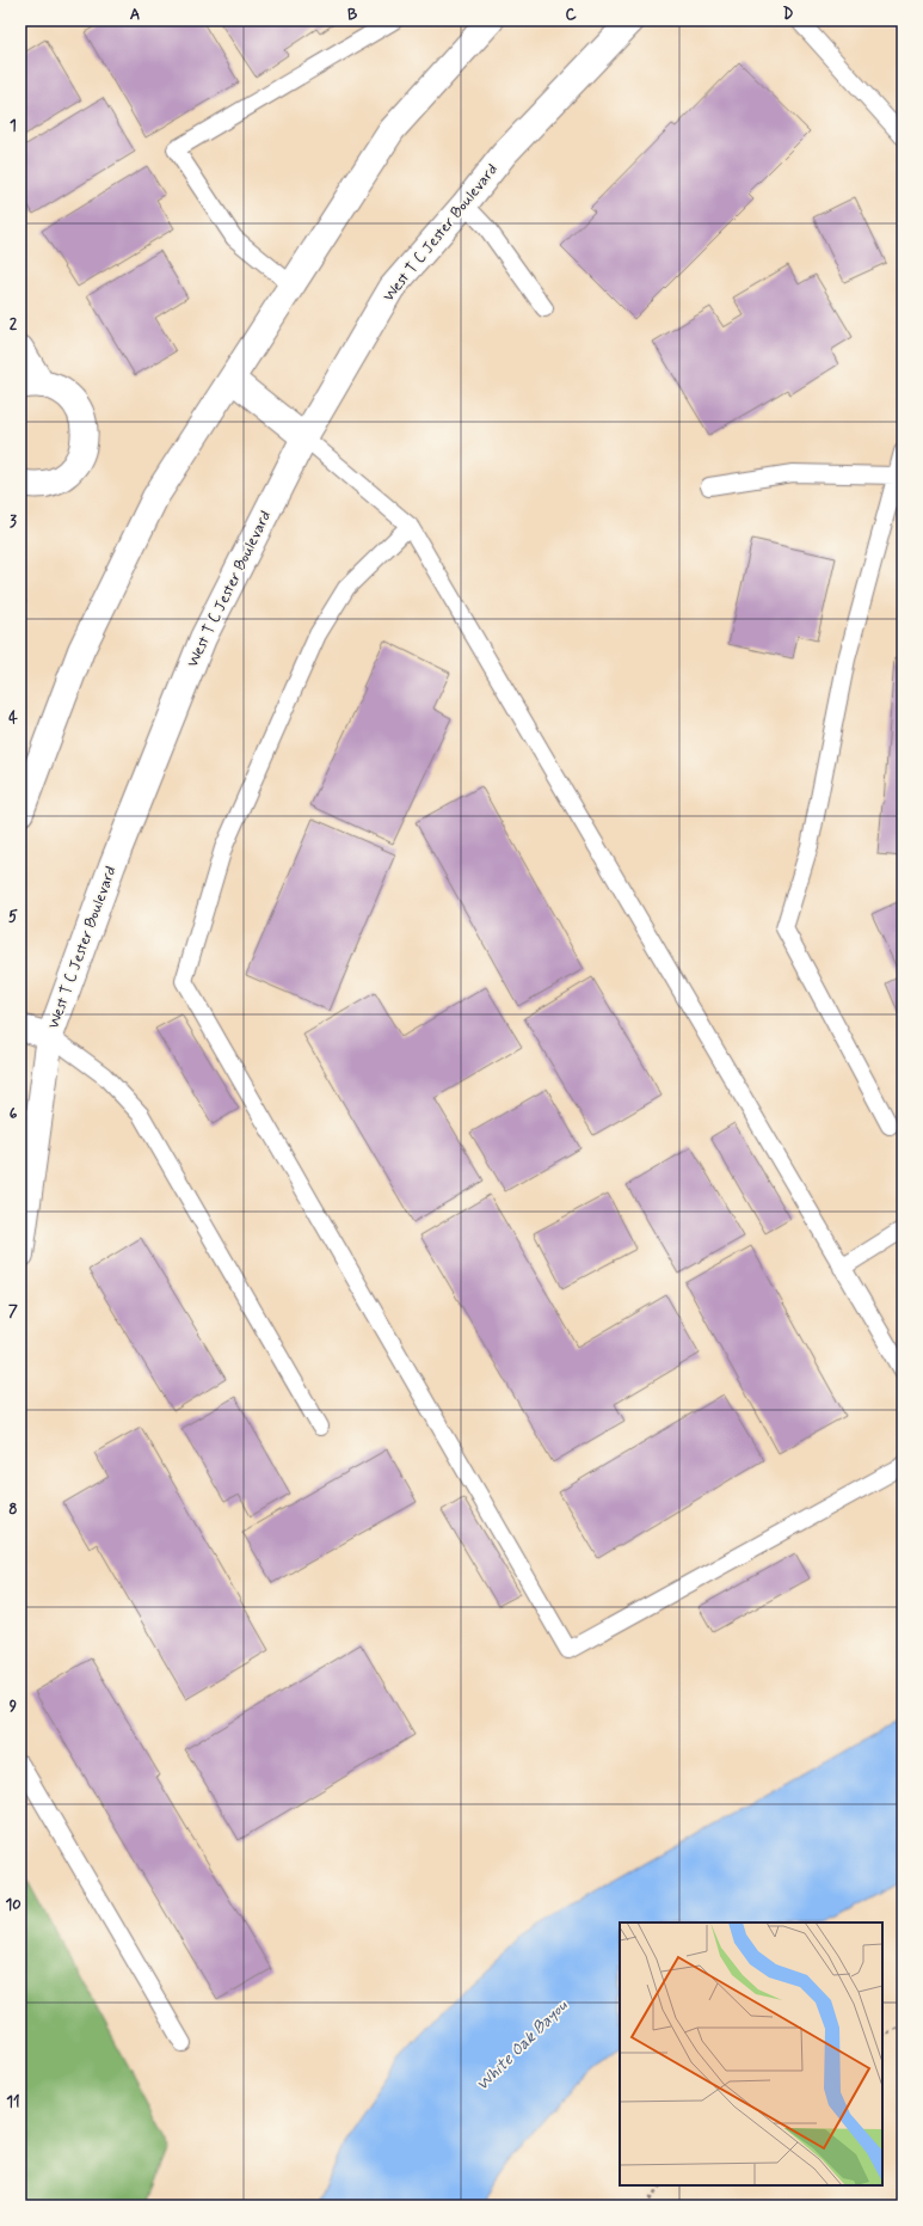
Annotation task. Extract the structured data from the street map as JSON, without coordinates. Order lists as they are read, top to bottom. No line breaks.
{"streets":{"main road":["West T C Jester Boulevard"]},"water":["White Oak Bayou"],"grid":{"columns":["A","B","C","D"],"rows":["1","2","3","4","5","6","7","8","9","10","11"]}}
